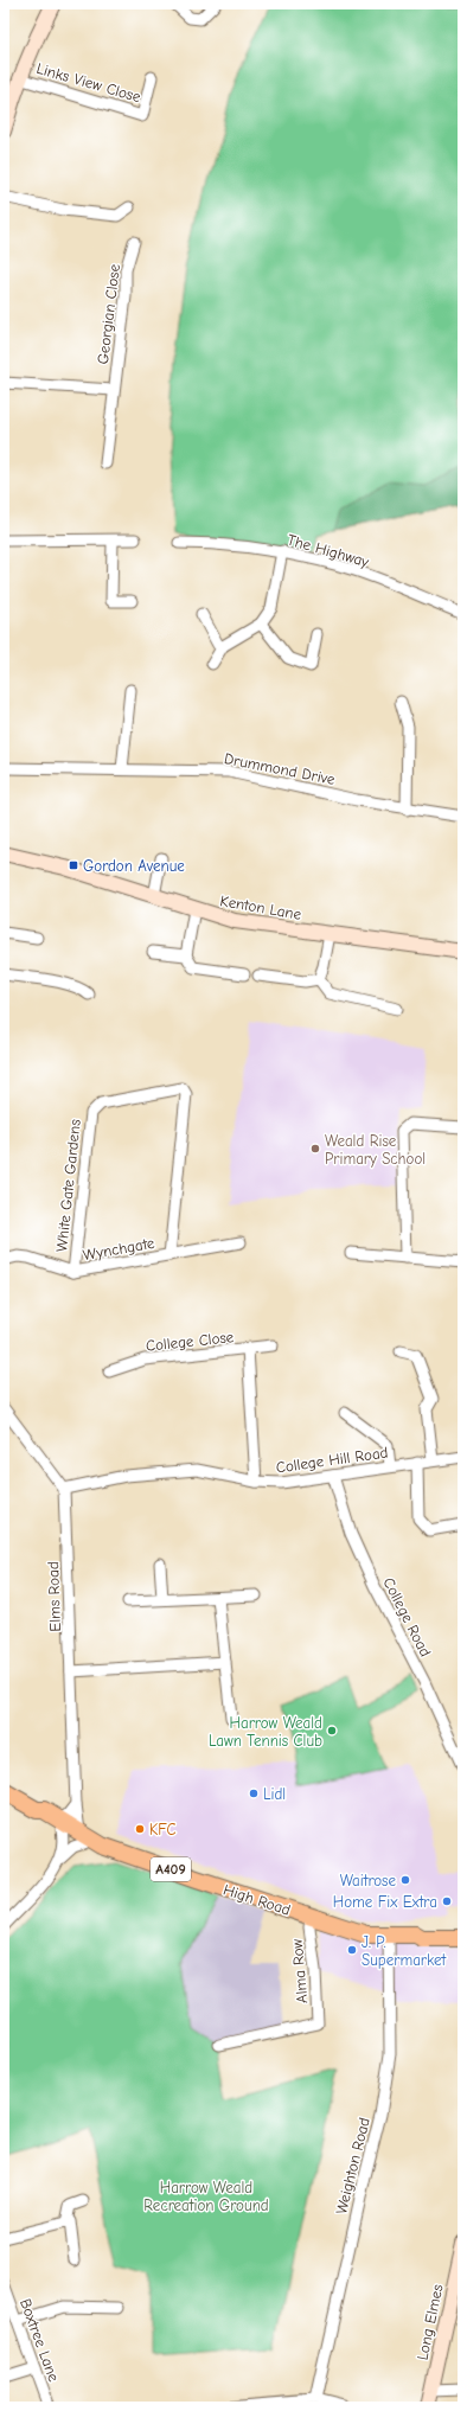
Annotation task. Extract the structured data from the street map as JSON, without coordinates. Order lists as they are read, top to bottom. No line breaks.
{"streets":{"main road":["A409","High Road"],"street":["Links View Close","Georgian Close","The Highway","Drummond Drive","Kenton Lane","White Gate Gardens","Wynchgate","College Close","College Hill Road","Elms Road","College Road","Alma Row","Weighton Road","Long Elmes","Boxtree Lane"]},"crossings":[["White Gate Gardens","Wynchgate"],["College Close","College Hill Road"],["College Hill Road","Elms Road"],["College Hill Road","College Road"],["Elms Road","High Road"],["High Road","Alma Row"],["High Road","Weighton Road"]],"parks":["Harrow Weald Recreation Ground"],"places":{"transit":["Gordon Avenue"],"other":["Weald Rise Primary School","Harrow Weald Lawn Tennis Club","Lidl","KFC","Waitrose","Home Fix Extra","J. P. Supermarket"]}}
